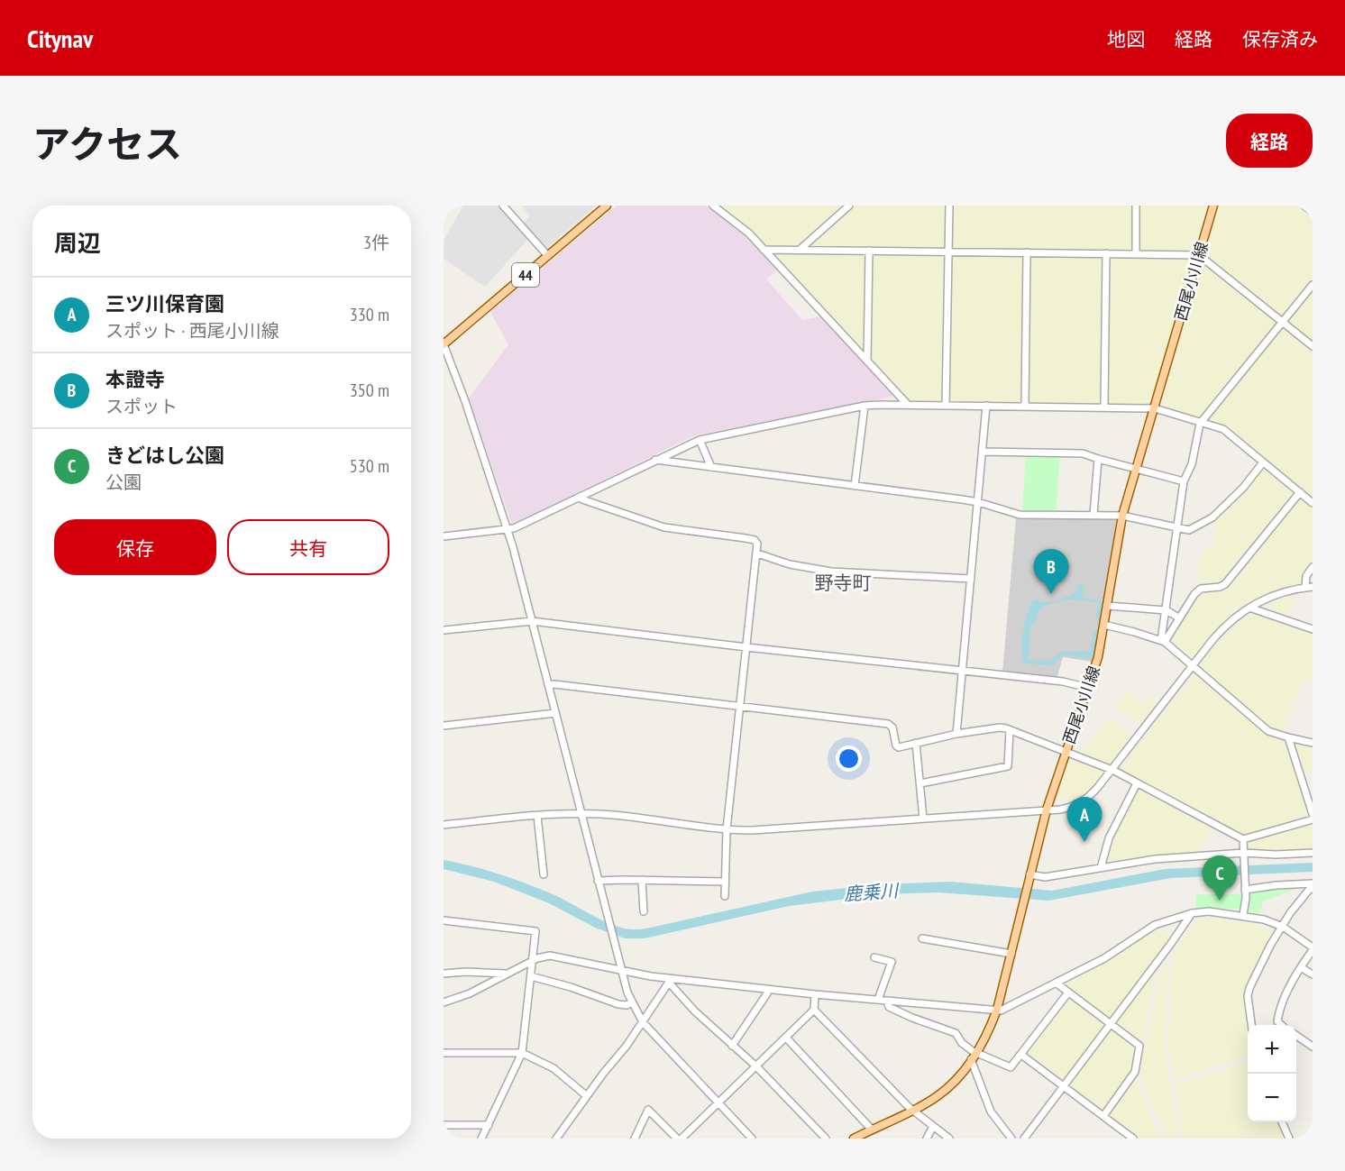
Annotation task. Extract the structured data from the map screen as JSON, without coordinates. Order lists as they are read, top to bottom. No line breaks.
{"streets":{"main road":["44","西尾小川線"]},"districts":["野寺町"],"water":["鹿乗川"],"page":{"header":"Citynav","nav":["地図","経路","保存済み"],"title":"アクセス","buttons":["経路",["保存","共有"]],"heading":["周辺","3件"],"list":[{"mark":"A","name":"三ツ川保育園","note":"スポット · 西尾小川線","value":"330 m"},{"mark":"B","name":"本證寺","note":"スポット","value":"350 m"},{"mark":"C","name":"きどはし公園","note":"公園","value":"530 m"}],"pins":["B","A","C"],"map_buttons":["+","−"]}}
